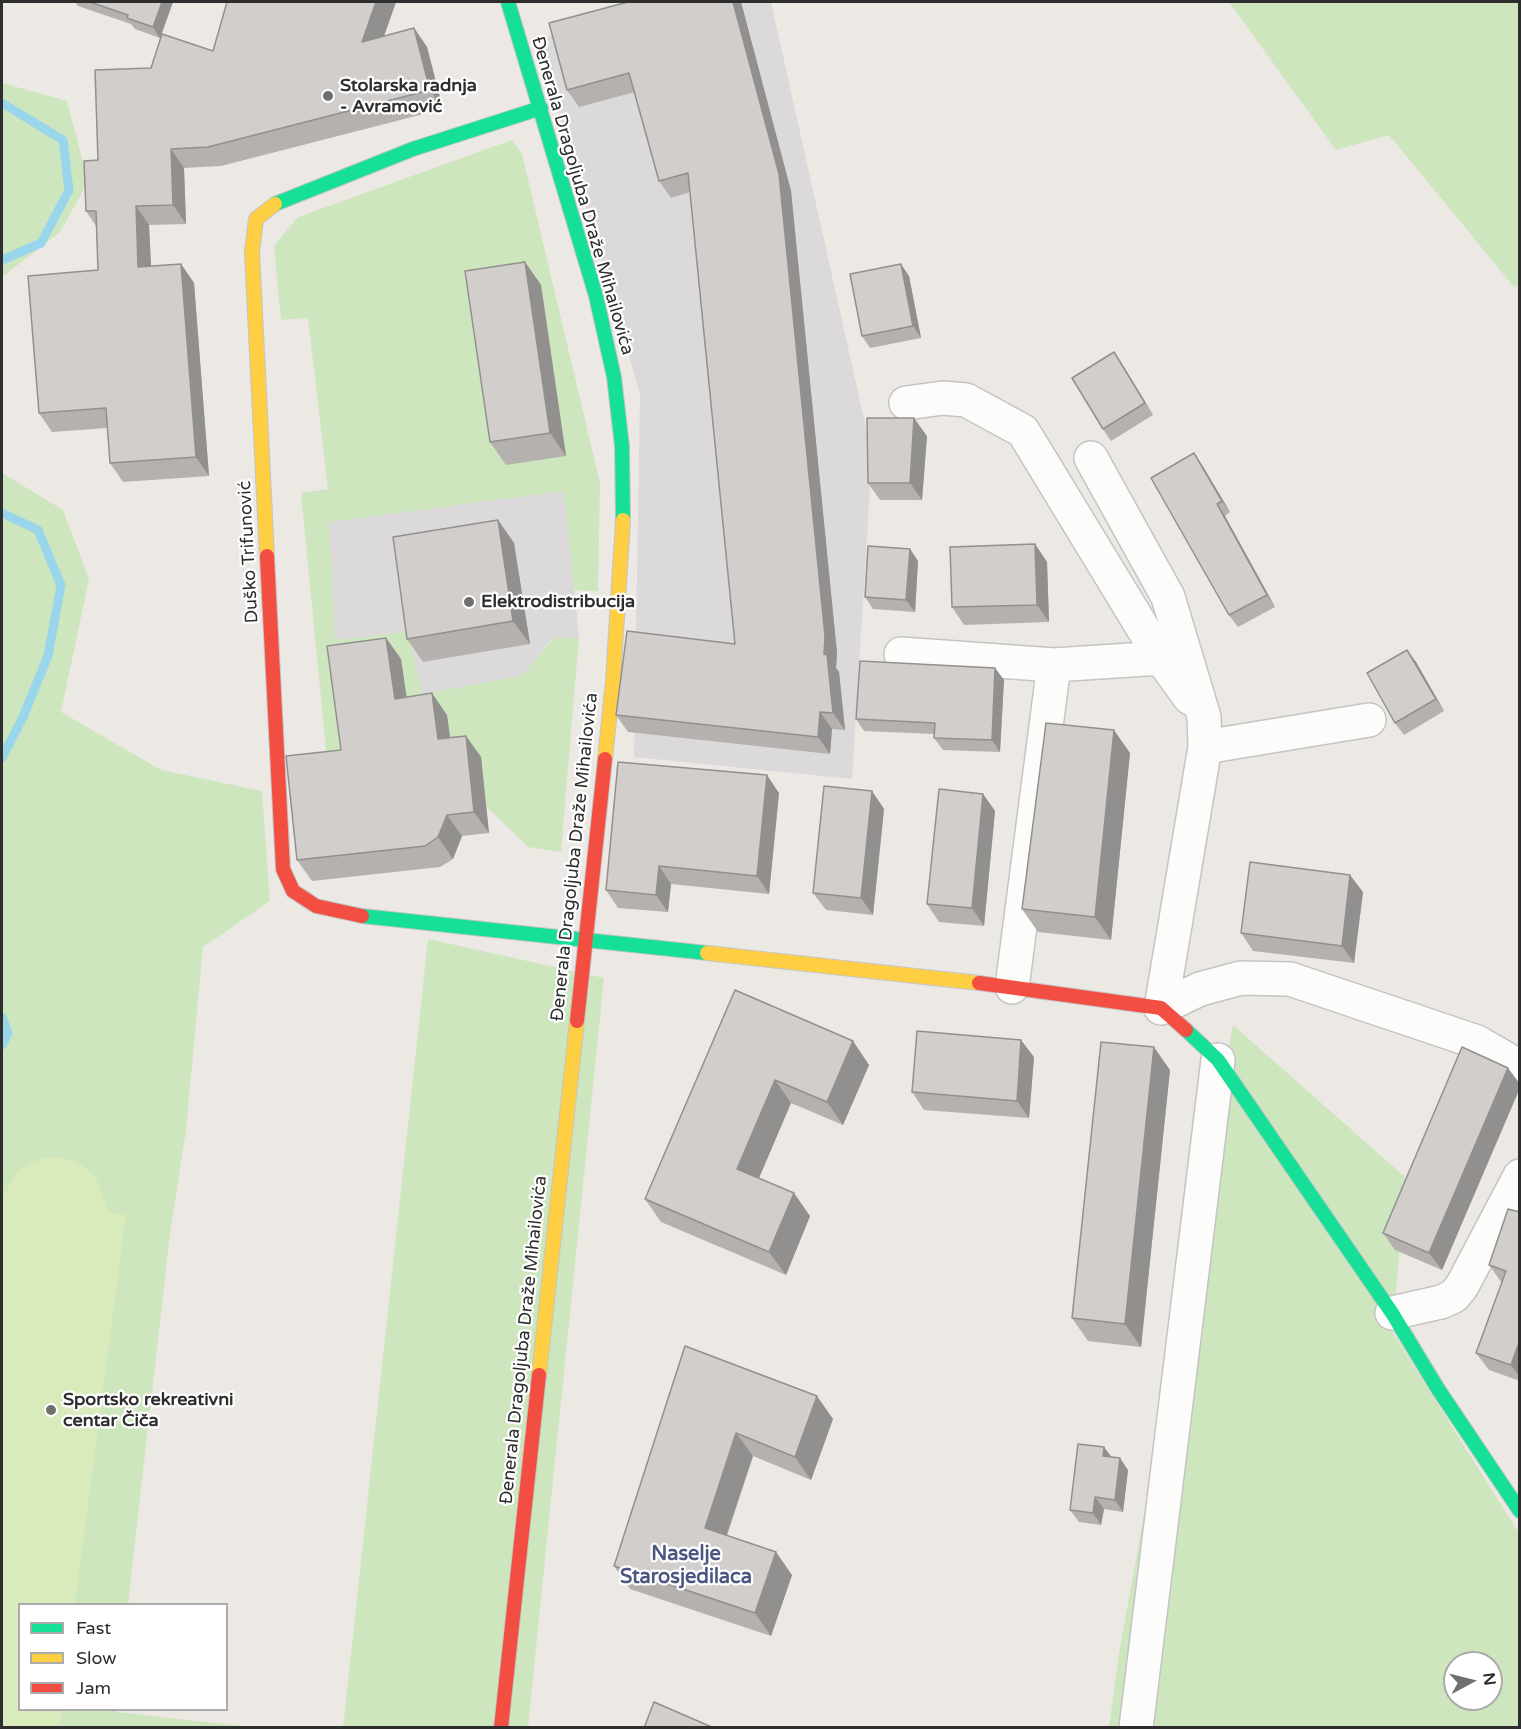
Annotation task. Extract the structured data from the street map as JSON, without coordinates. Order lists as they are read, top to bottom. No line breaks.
{"streets":{"street":["Đenerala Dragoljuba Draže Mihailovića","Duško Trifunović"]},"crossings":[["Đenerala Dragoljuba Draže Mihailovića","Duško Trifunović"]],"districts":["Naselje Starosjedilaca"],"places":["Stolarska radnja - Avramović","Elektrodistribucija","Sportsko rekreativni centar Čiča"],"legend":["Fast","Slow","Jam"],"north":"right"}
